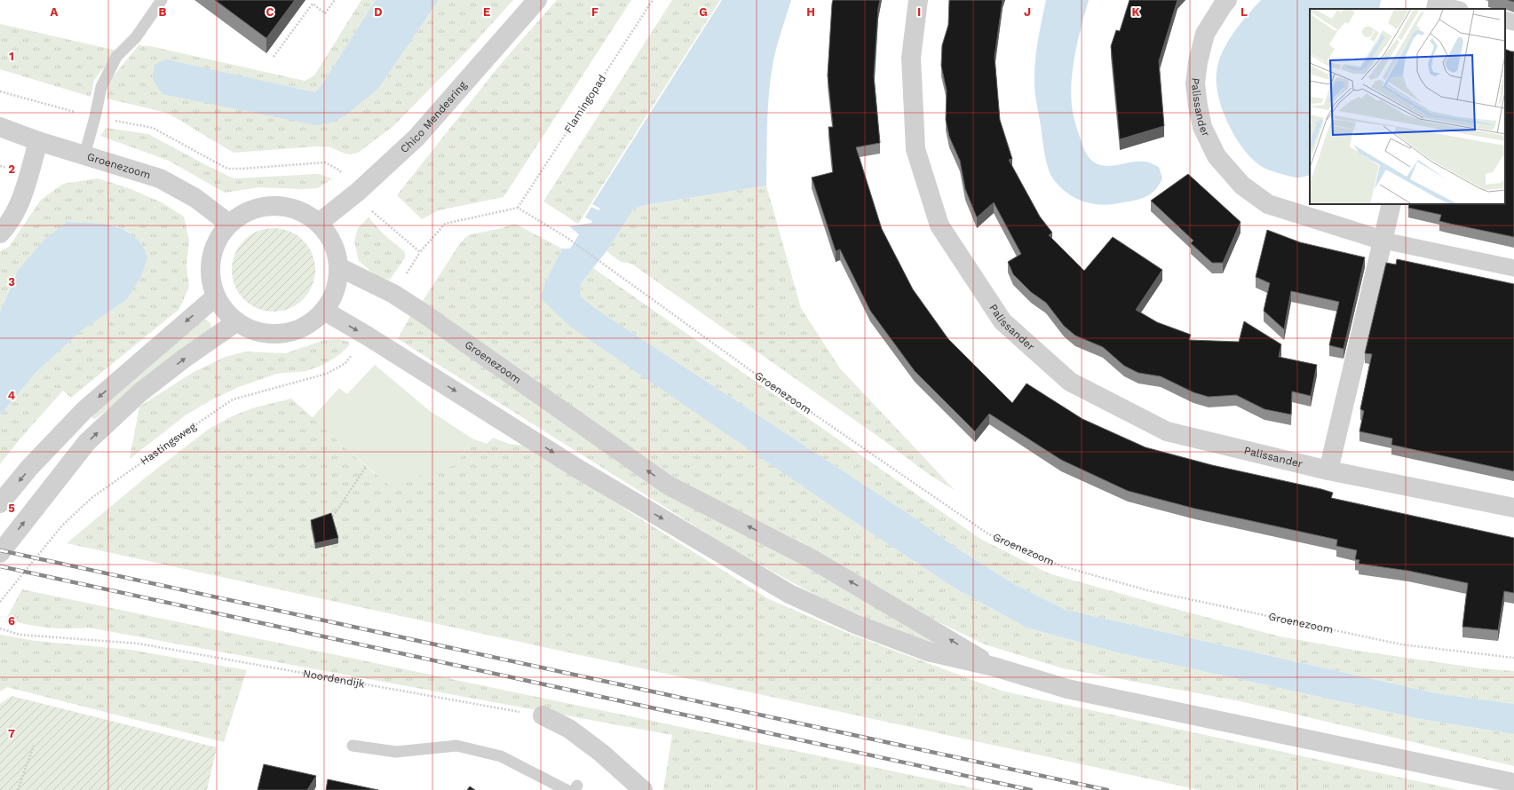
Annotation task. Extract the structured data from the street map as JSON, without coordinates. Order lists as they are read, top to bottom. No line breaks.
{"streets":{"street":["Palissander","Chico Mendesring","Groenezoom"],"path":["Flamingopad","Hastingsweg","Noordendijk"]},"crossings":[["Flamingopad","Groenezoom"],["Groenezoom","Hastingsweg"]],"grid":{"columns":["A","B","C","D","E","F","G","H","I","J","K","L"],"rows":["1","2","3","4","5","6","7"]}}
